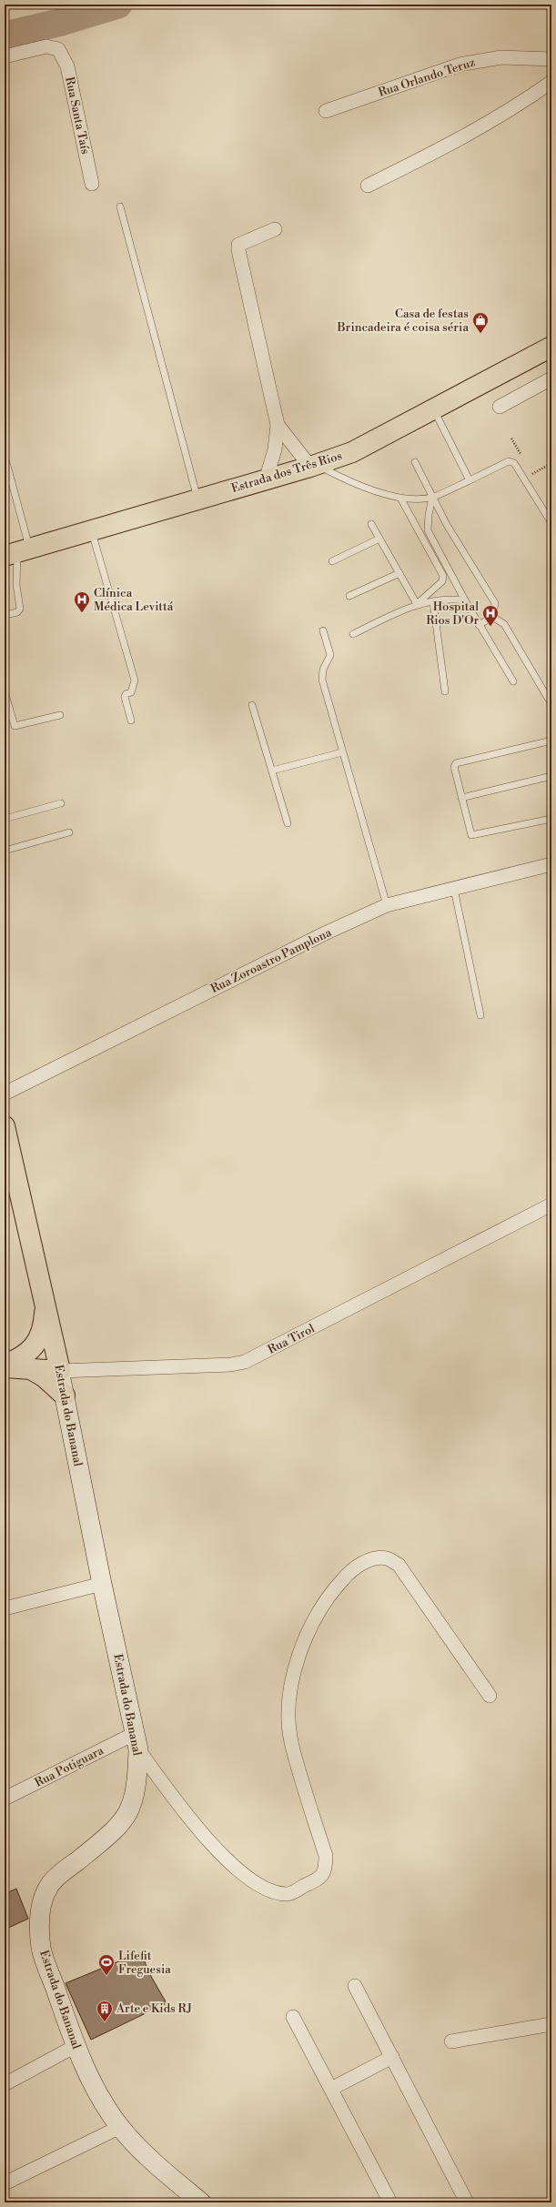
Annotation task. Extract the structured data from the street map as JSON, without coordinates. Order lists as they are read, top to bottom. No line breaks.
{"streets":{"main road":["Estrada dos Três Rios","Rua Tirol","Estrada do Bananal"],"street":["Rua Orlando Teruz","Rua Santa Taís","Rua Zoroastro Pamplona","Rua Potiguara"]},"crossings":[["Rua Tirol","Estrada do Bananal"],["Estrada do Bananal","Rua Potiguara"]],"places":{"shop":["Casa de festas Brincadeira é coisa séria"],"hospital":["Clínica Médica Levittá","Hospital Rios D'Or"],"sports":["Lifefit Freguesia"],"building":["Arte e Kids RJ"]}}
